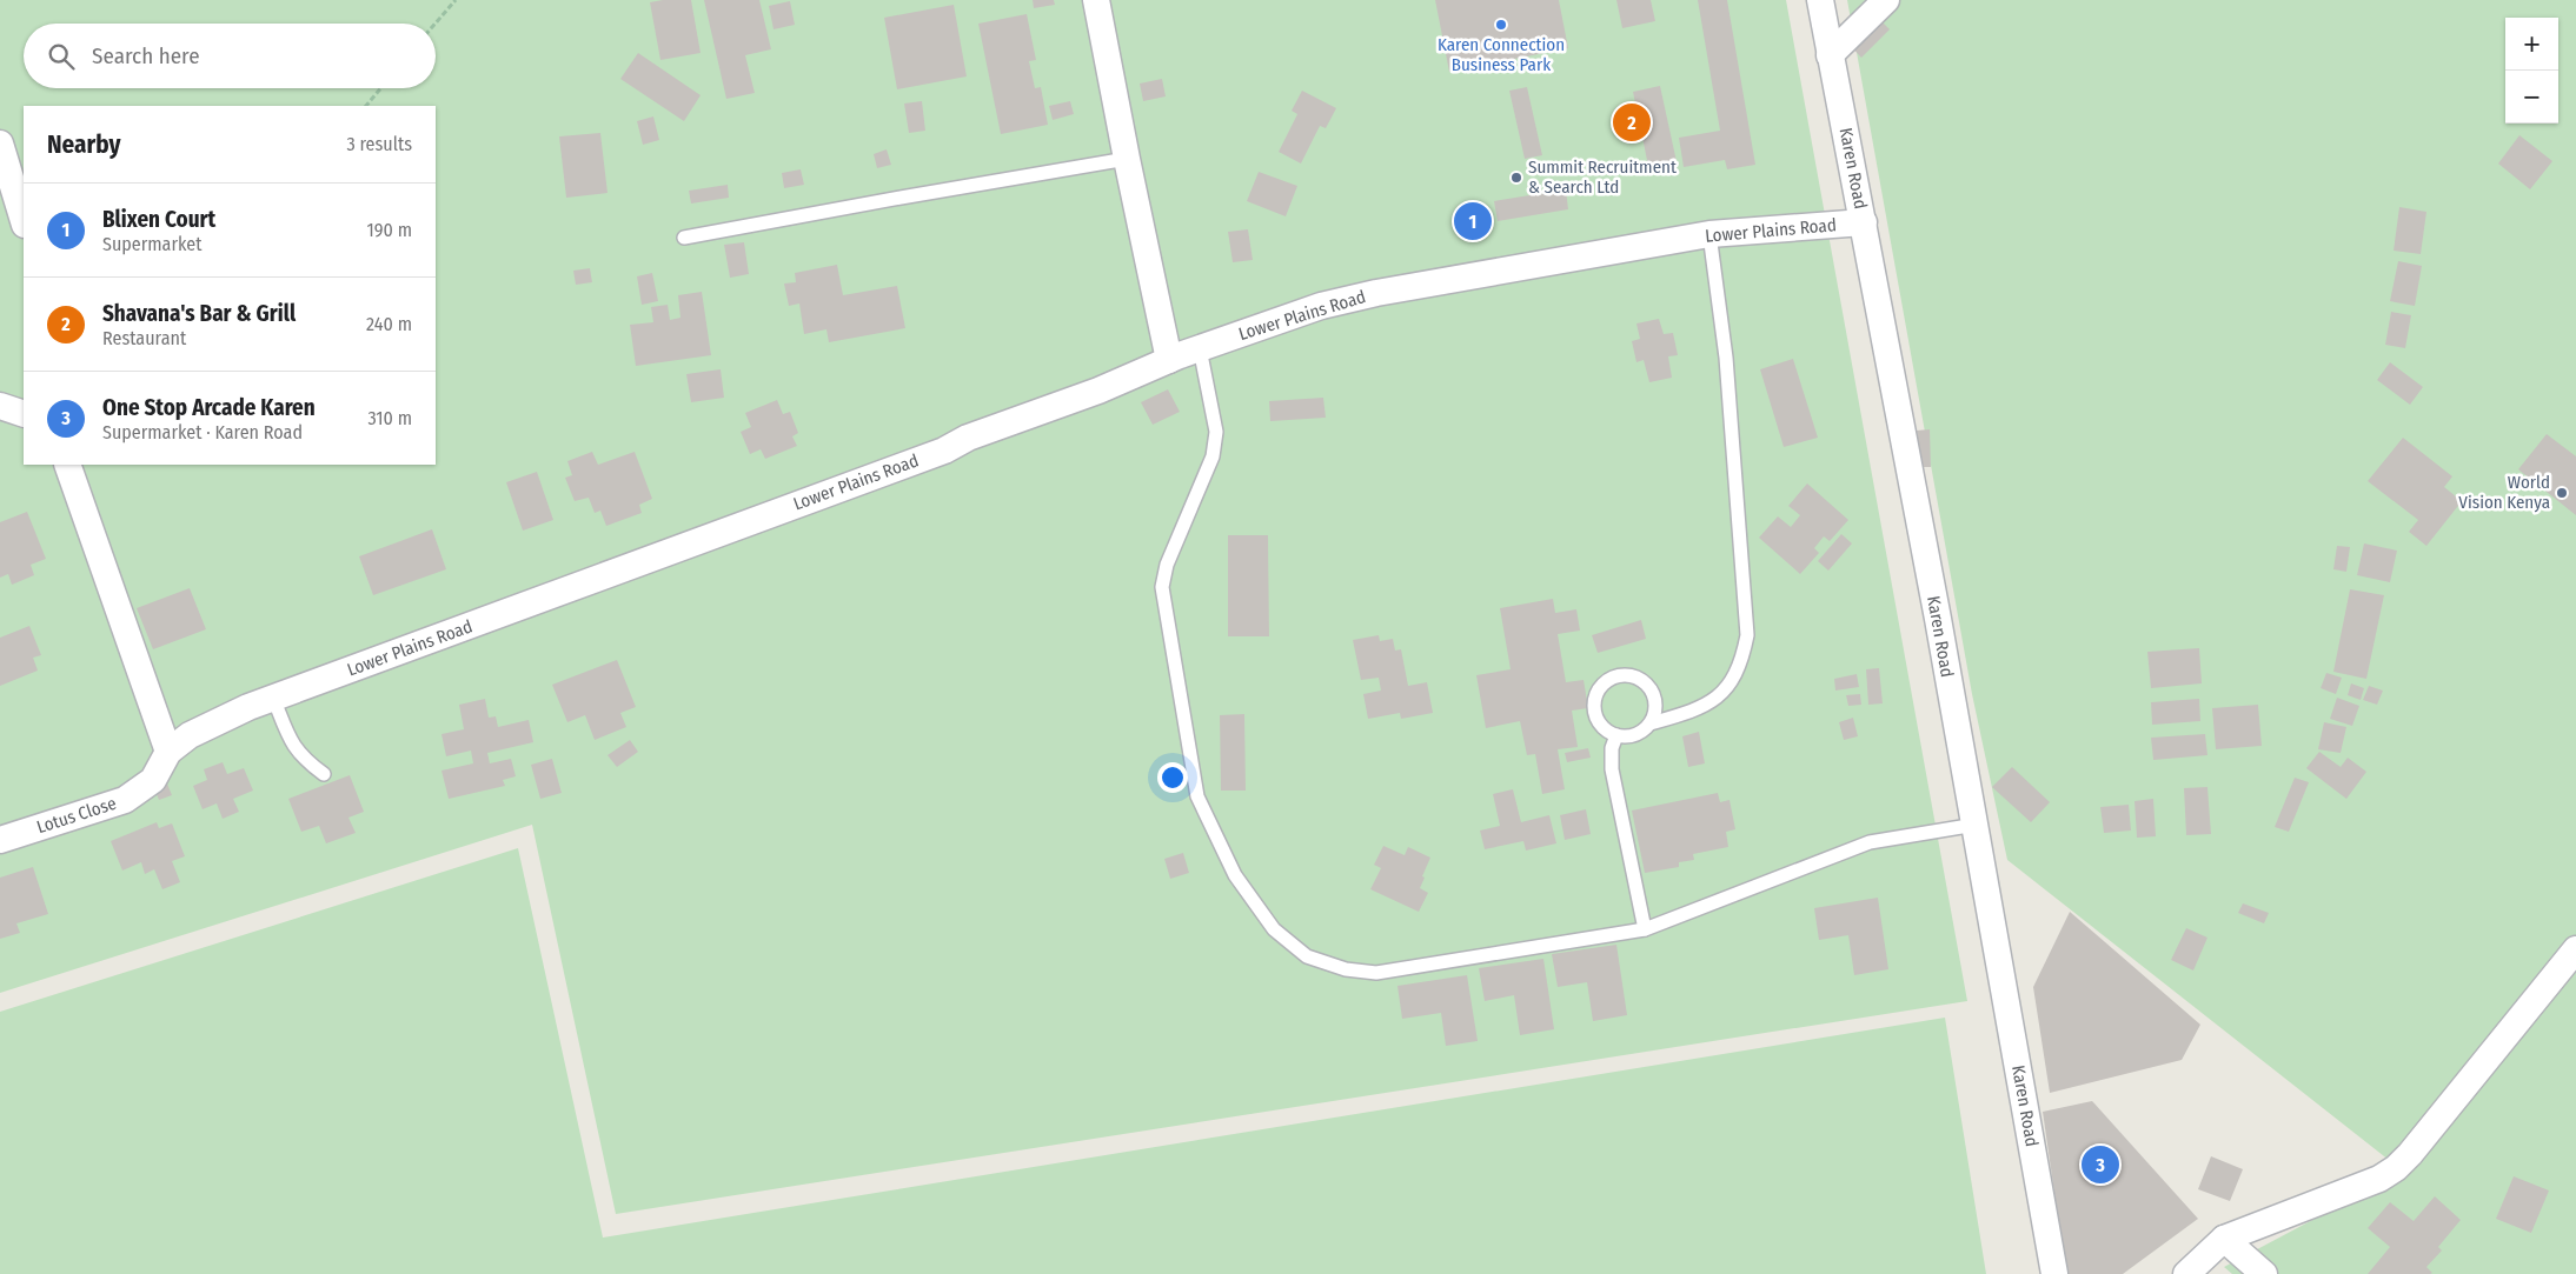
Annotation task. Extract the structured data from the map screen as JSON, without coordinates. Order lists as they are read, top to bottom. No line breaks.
{"streets":{"street":["Karen Road","Lower Plains Road","Lotus Close"]},"crossings":[["Karen Road","Lower Plains Road"],["Lower Plains Road","Lotus Close"]],"places":["Karen Connection Business Park","Summit Recruitment & Search Ltd","World Vision Kenya"],"page":{"map_buttons":["+","−"],"search":"Search here","pins":["2","1","3"],"heading":["Nearby","3 results"],"list":[{"mark":"1","name":"Blixen Court","note":"Supermarket","value":"190 m"},{"mark":"2","name":"Shavana's Bar & Grill","note":"Restaurant","value":"240 m"},{"mark":"3","name":"One Stop Arcade Karen","note":"Supermarket · Karen Road","value":"310 m"}]}}
